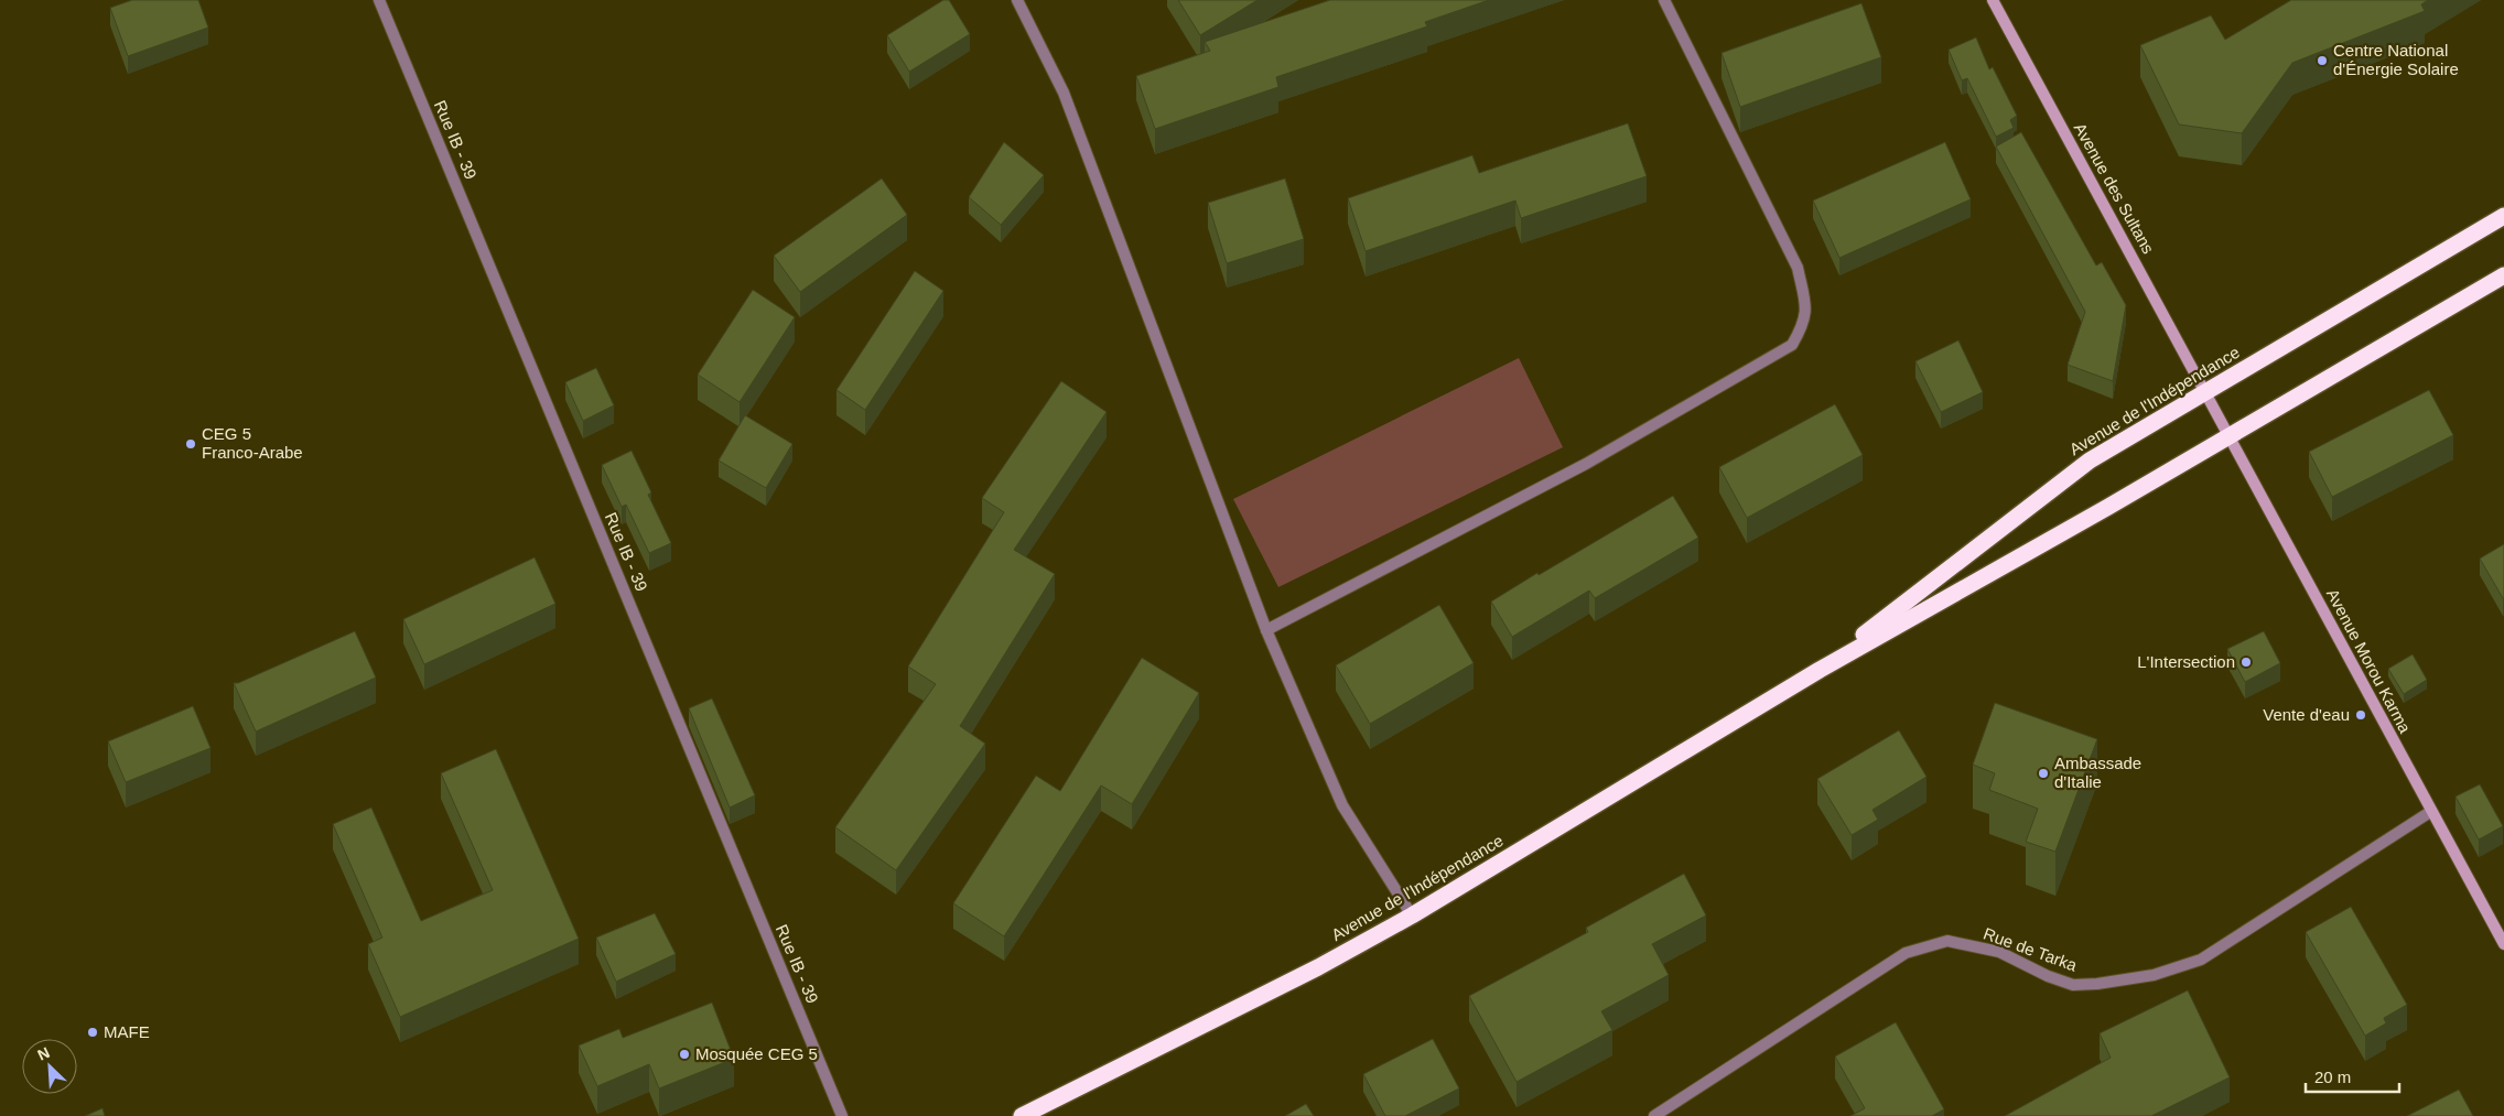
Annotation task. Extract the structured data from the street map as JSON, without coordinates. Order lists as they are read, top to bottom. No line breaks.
{"streets":{"highway":["Avenue de l'Indépendance"],"street":["Rue IB - 39","Avenue des Sultans","Avenue Morou Karma","Rue de Tarka"]},"crossings":[["Avenue des Sultans","Avenue de l'Indépendance"],["Avenue des Sultans","Avenue Morou Karma"],["Avenue de l'Indépendance","Avenue Morou Karma"],["Avenue Morou Karma","Rue de Tarka"]],"places":["Centre National d'Énergie Solaire","CEG 5 Franco-Arabe","L'Intersection","Vente d'eau","Ambassade d'Italie","MAFE","Mosquée CEG 5"],"scale_bar":"20 m","north":"top left"}
